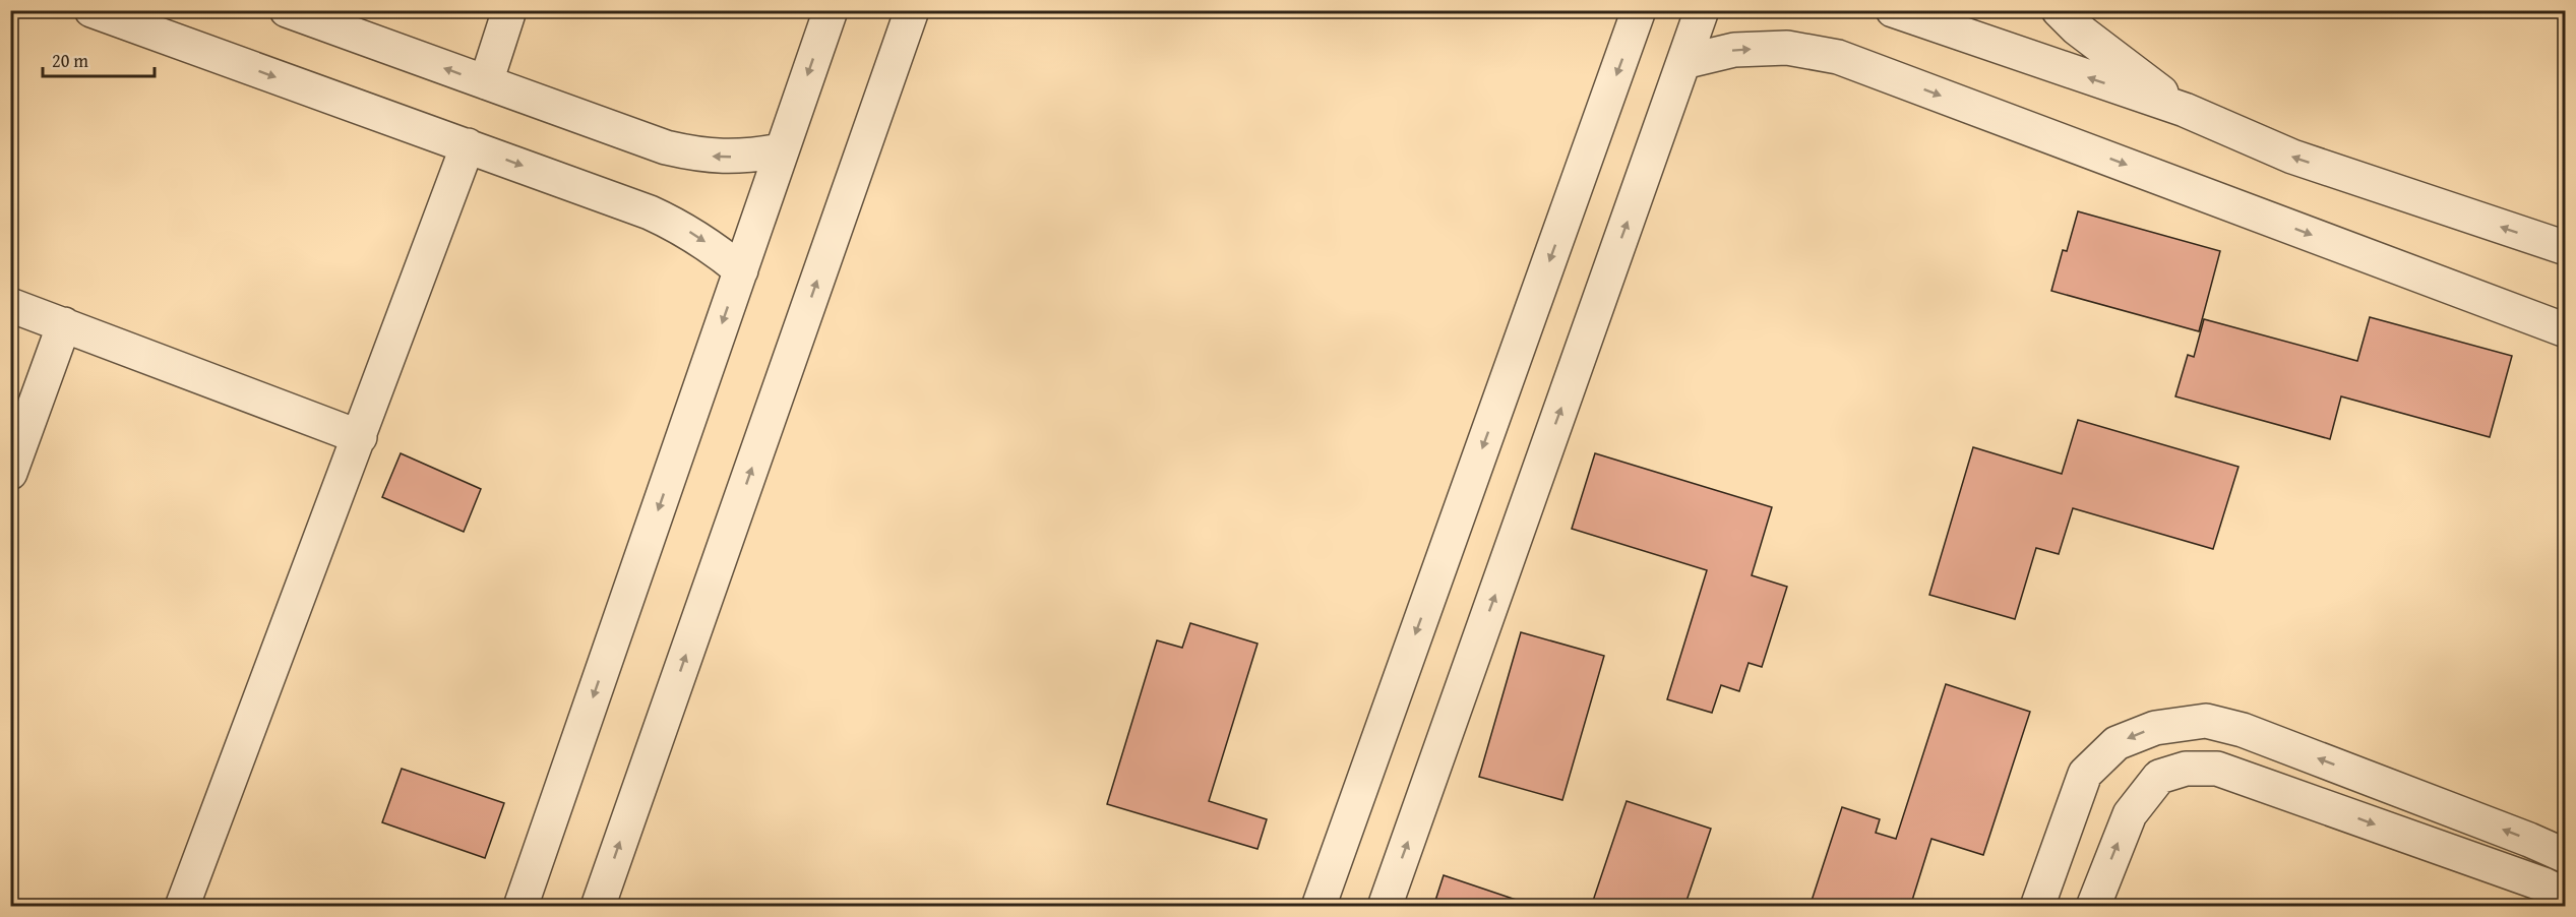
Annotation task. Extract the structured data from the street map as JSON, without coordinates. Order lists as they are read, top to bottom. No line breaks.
{"scale_bar":"20 m"}
